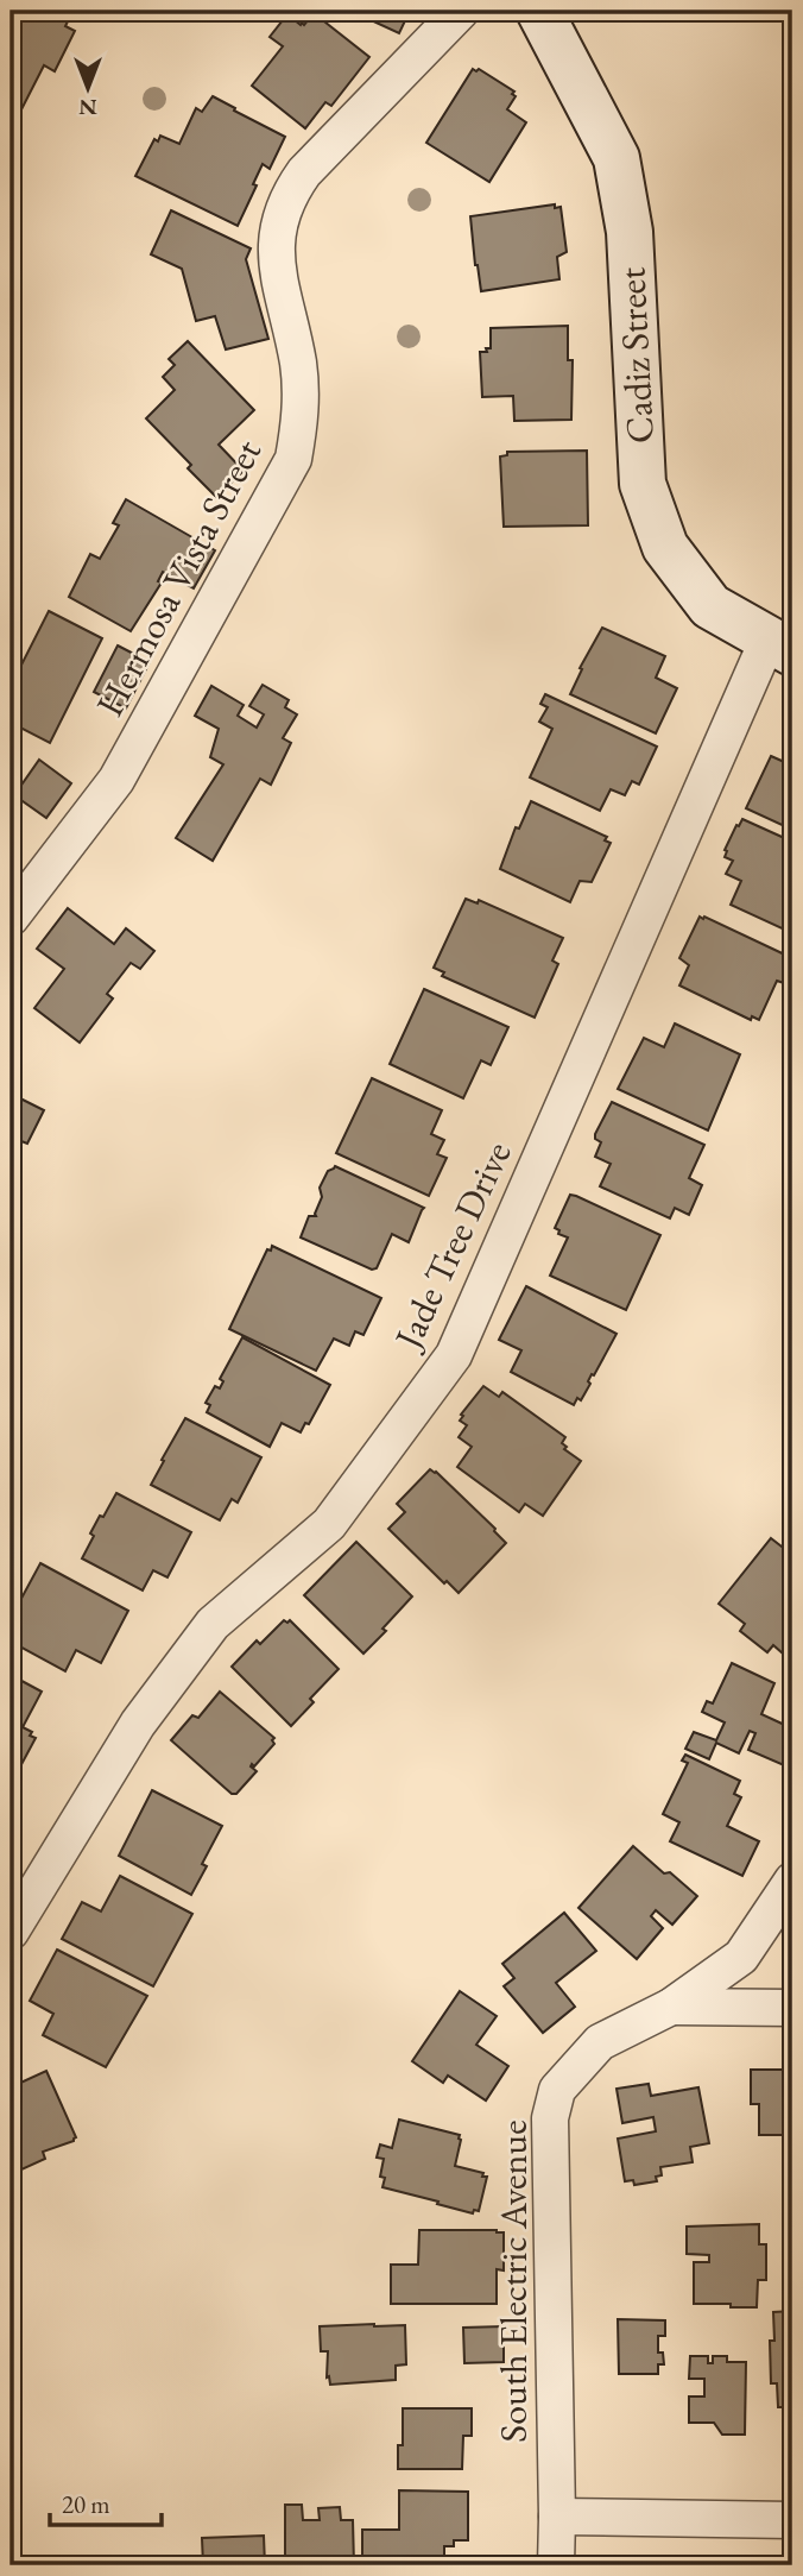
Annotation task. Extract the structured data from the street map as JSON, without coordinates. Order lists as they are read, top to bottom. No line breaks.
{"streets":{"street":["Cadiz Street","Hermosa Vista Street","Jade Tree Drive","South Electric Avenue"]},"crossings":[["Cadiz Street","Jade Tree Drive"]],"scale_bar":"20 m","north":"bottom"}
